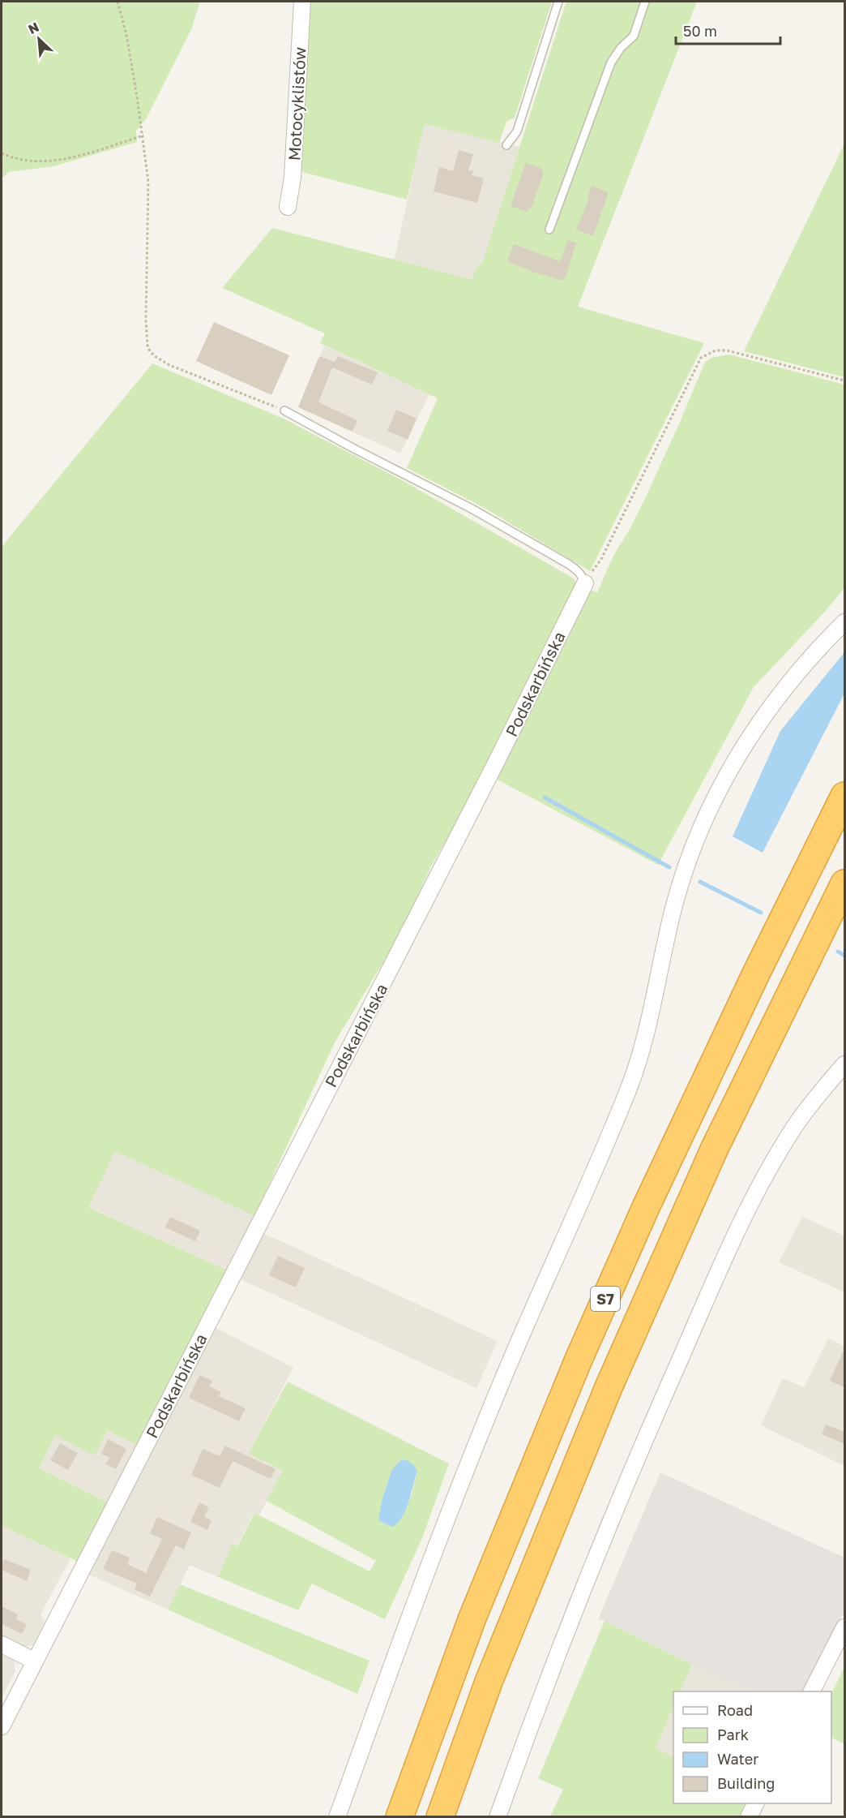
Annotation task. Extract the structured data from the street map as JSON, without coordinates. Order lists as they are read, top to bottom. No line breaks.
{"streets":{"highway":["S7"],"street":["Motocyklistów","Podskarbińska"]},"legend":["Road","Park","Water","Building"],"scale_bar":"50 m","north":"top left"}
